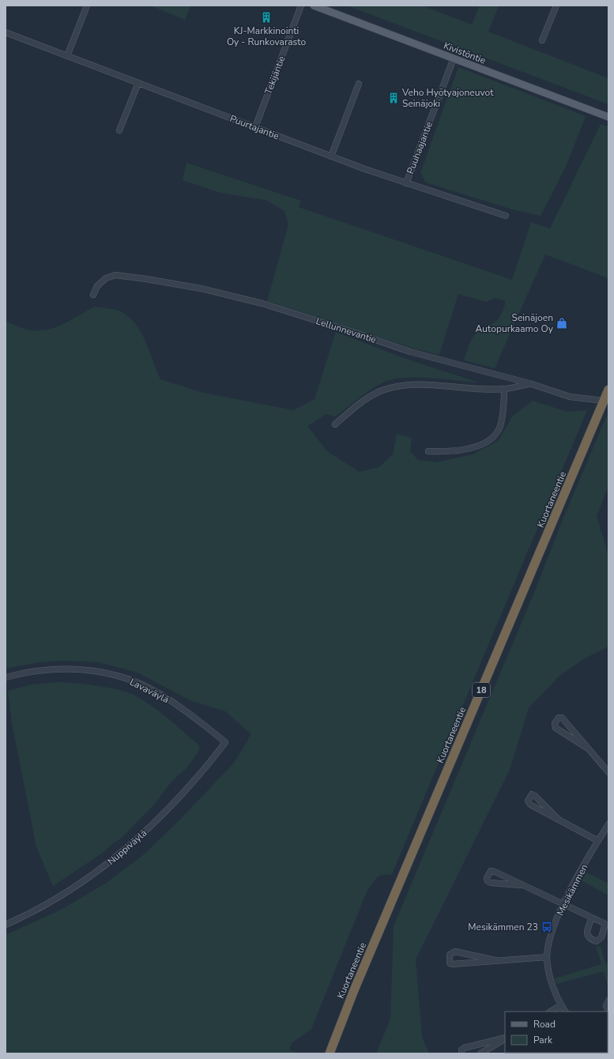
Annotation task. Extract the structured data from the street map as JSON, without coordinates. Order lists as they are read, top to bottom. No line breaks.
{"streets":{"highway":["Kuortaneentie","18"],"main road":["Kivistöntie"],"street":["Tekijäntie","Puurtajantie","Puuhaajantie","Lellunnevantie","Lavaväylä","Nuppiväylä","Mesikämmen"]},"crossings":[["Kivistöntie","Puuhaajantie"],["Tekijäntie","Puurtajantie"],["Puurtajantie","Puuhaajantie"],["Lellunnevantie","Kuortaneentie"],["Lavaväylä","Nuppiväylä"]],"places":{"building":["KJ-Markkinointi Oy - Runkovarasto","Veho Hyötyajoneuvot Seinäjoki"],"shop":["Seinäjoen Autopurkaamo Oy"],"bus stop":["Mesikämmen 23"]},"legend":["Road","Park"]}
